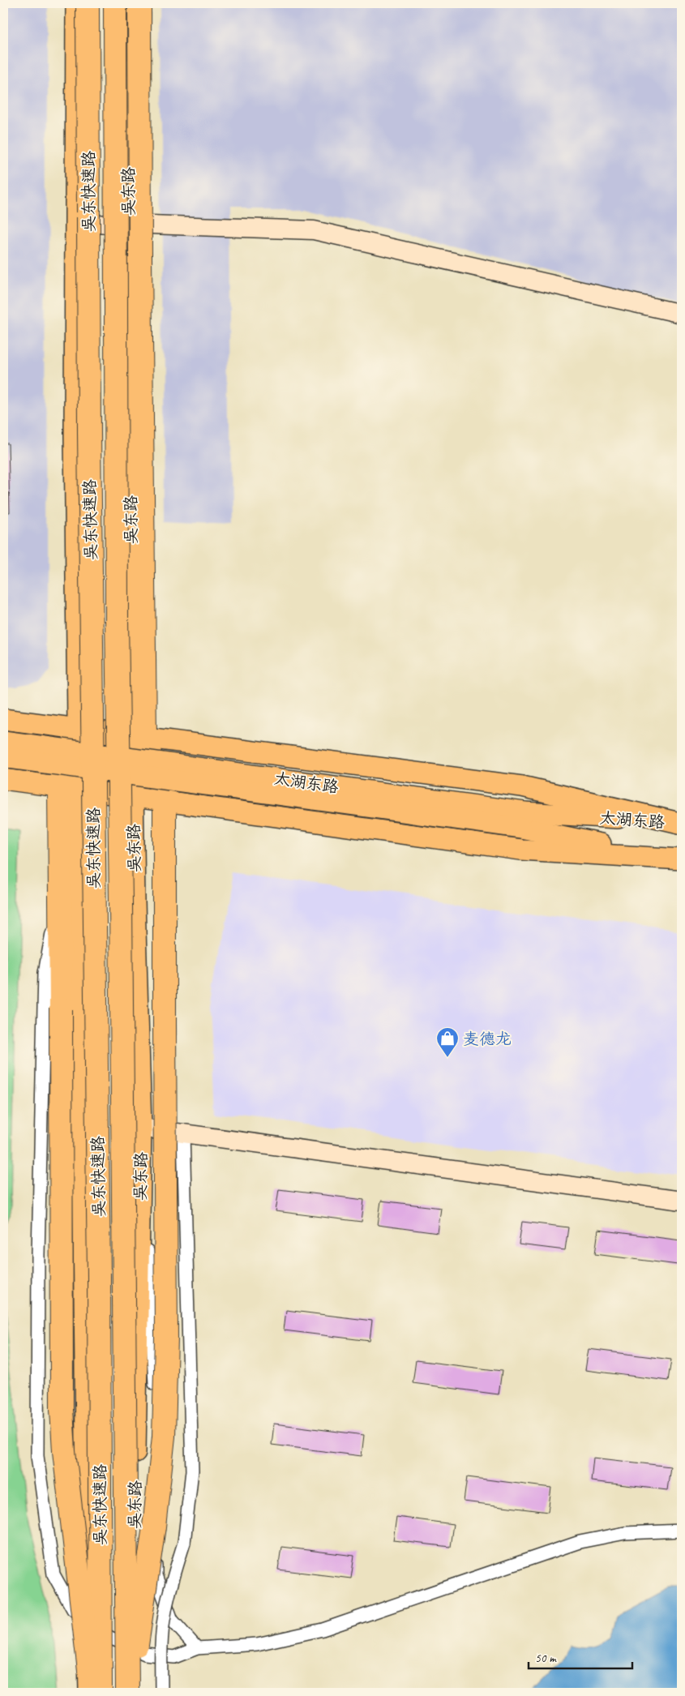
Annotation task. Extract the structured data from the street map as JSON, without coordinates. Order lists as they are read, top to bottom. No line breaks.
{"streets":{"highway":["吴东快速路"],"main road":["吴东路","太湖东路"]},"crossings":[["吴东路","太湖东路"]],"places":{"shop":["麦德龙"]},"scale_bar":"50 m"}
